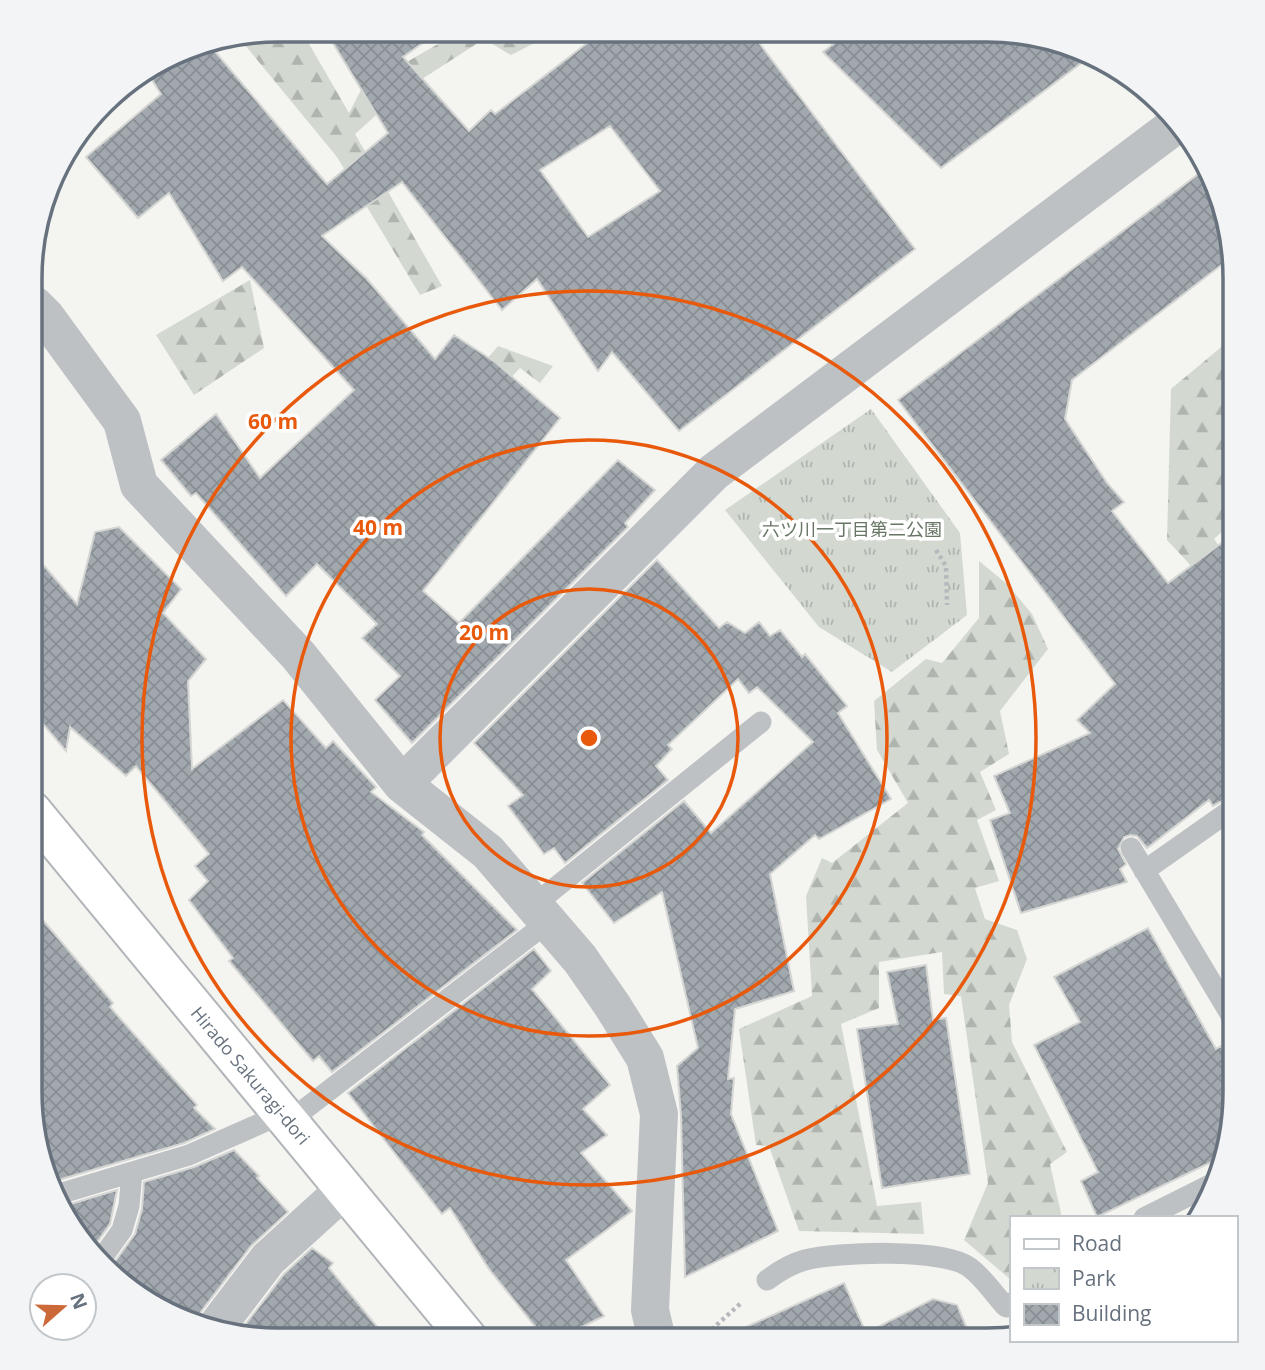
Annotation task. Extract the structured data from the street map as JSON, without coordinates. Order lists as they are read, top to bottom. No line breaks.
{"streets":{"main road":["Hirado Sakuragi-dori"]},"parks":["六ツ川一丁目第二公園"],"legend":["Road","Park","Building"],"north":"right","rings":["60 m","40 m","20 m"]}
